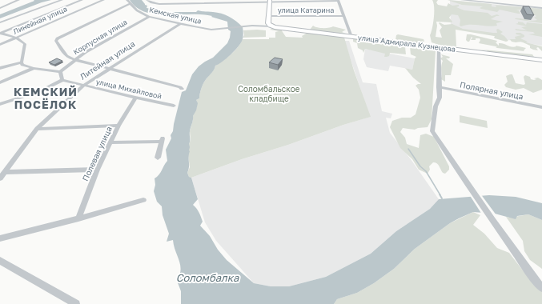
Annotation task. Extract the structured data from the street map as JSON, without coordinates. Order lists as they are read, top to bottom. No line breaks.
{"streets":{"main road":["улица Адмирала Кузнецова"],"street":["улица Катарина","Кемская улица","Линейная улица","Корпусная улица","Литейная улица","улица Михайловой","Полярная улица","Полевая улица"]},"crossings":[["Кемская улица","Корпусная улица"],["Кемская улица","улица Адмирала Кузнецова"],["Кемская улица","Литейная улица"],["Литейная улица","улица Михайловой"],["улица Михайловой","Полевая улица"]],"districts":["КЕМСКИЙ ПОСЁЛОК"],"water":["Соломбалка"],"parks":["Соломбальское кладбище"]}
